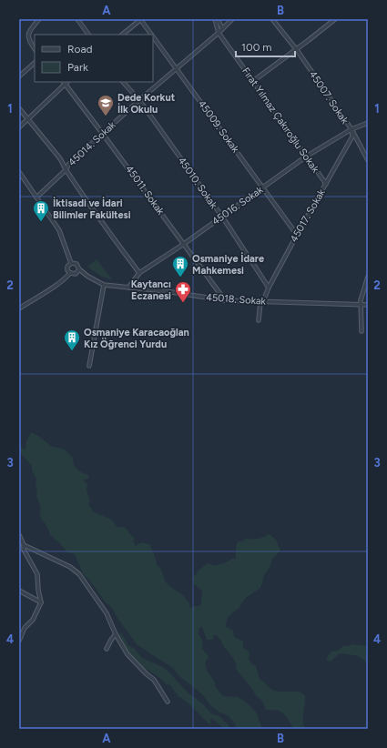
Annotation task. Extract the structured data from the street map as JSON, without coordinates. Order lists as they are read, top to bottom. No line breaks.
{"streets":{"street":["45007. Sokak","Fırat Yılmaz Çakıroğlu Sokak","45009. Sokak","45014. Sokak","45010. Sokak","45011. Sokak","45016. Sokak","45017. Sokak","45018. Sokak"]},"crossings":[["45007. Sokak","45016. Sokak"],["45007. Sokak","45017. Sokak"],["Fırat Yılmaz Çakıroğlu Sokak","45014. Sokak"],["Fırat Yılmaz Çakıroğlu Sokak","45016. Sokak"],["Fırat Yılmaz Çakıroğlu Sokak","45017. Sokak"],["45009. Sokak","45014. Sokak"],["45009. Sokak","45016. Sokak"],["45009. Sokak","45017. Sokak"],["45014. Sokak","45010. Sokak"],["45014. Sokak","45011. Sokak"],["45010. Sokak","45016. Sokak"],["45010. Sokak","45017. Sokak"],["45011. Sokak","45016. Sokak"],["45011. Sokak","45018. Sokak"],["45016. Sokak","45017. Sokak"],["45016. Sokak","45018. Sokak"],["45017. Sokak","45018. Sokak"]],"places":{"school or university":["Dede Korkut İlk Okulu"],"building":["İktisadi ve İdari Bilimler Fakültesi","Osmaniye İdare Mahkemesi","Osmaniye Karacaoğlan Kız Öğrenci Yurdu"],"pharmacy":["Kaytancı Eczanesi"]},"legend":["Road","Park"],"scale_bar":"100 m","grid":{"columns":["A","B"],"rows":["1","2","3","4"]}}
